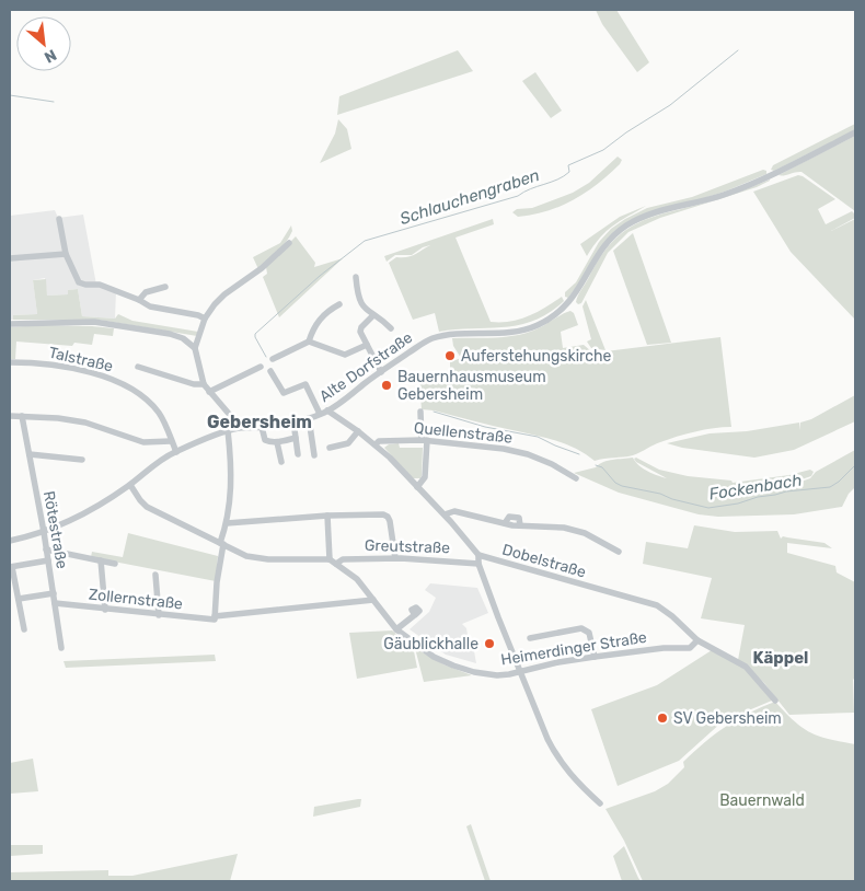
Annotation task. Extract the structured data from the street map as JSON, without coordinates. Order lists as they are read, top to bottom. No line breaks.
{"streets":{"street":["Talstraße","Alte Dorfstraße","Quellenstraße","Rötestraße","Greutstraße","Dobelstraße","Zollernstraße","Heimerdinger Straße"]},"crossings":[["Talstraße","Alte Dorfstraße"],["Alte Dorfstraße","Rötestraße"],["Alte Dorfstraße","Dobelstraße"],["Quellenstraße","Dobelstraße"],["Rötestraße","Zollernstraße"],["Greutstraße","Heimerdinger Straße"],["Dobelstraße","Heimerdinger Straße"],["Zollernstraße","Heimerdinger Straße"]],"districts":["Gebersheim","Käppel"],"water":["Schlauchengraben","Fockenbach"],"parks":["Bauernwald"],"places":["Auferstehungskirche","Bauernhausmuseum Gebersheim","Gäublickhalle","SV Gebersheim"],"north":"bottom right"}
